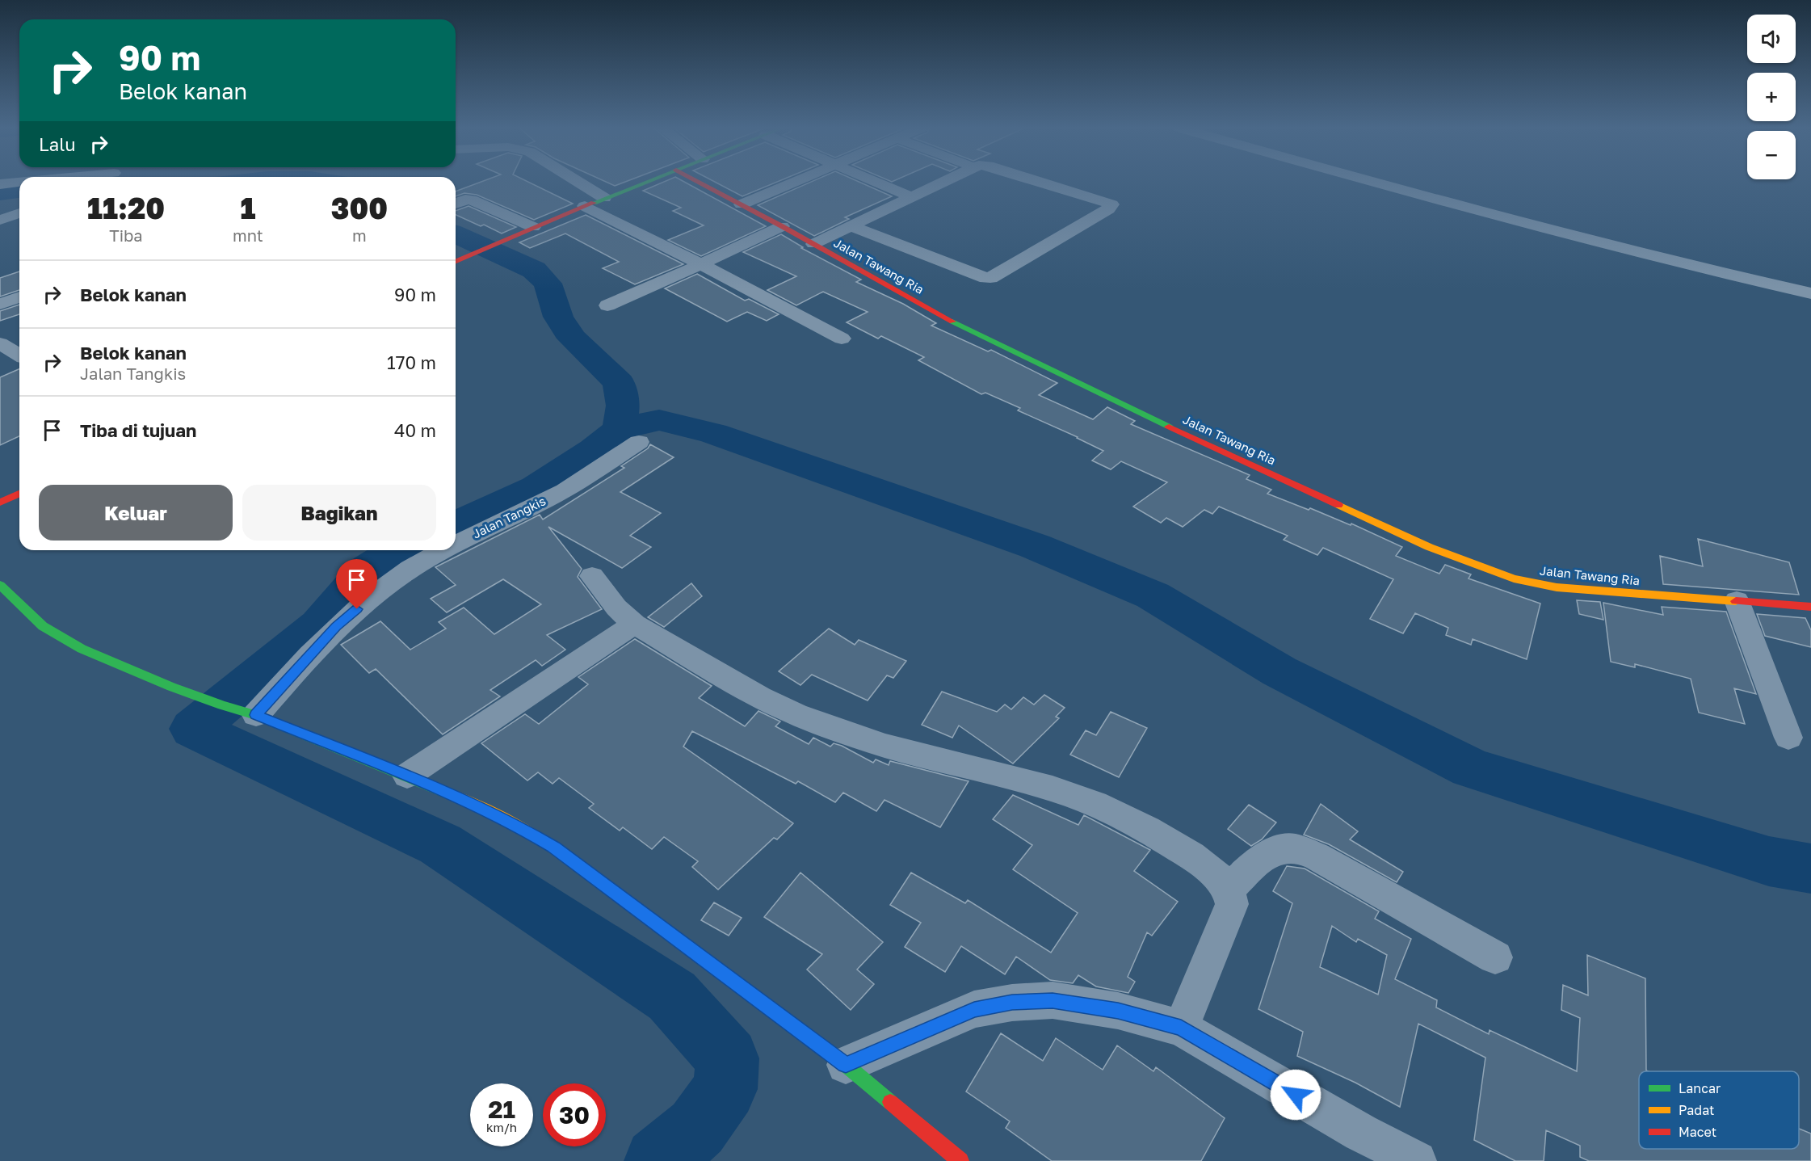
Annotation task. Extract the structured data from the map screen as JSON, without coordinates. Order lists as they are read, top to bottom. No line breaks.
{"streets":{"street":["Jalan Tawang Ria","Jalan Tangkis"]},"legend":["Lancar","Padat","Macet"],"page":{"map_buttons":["+","−"],"turn":["90 m","Belok kanan"],"then":"Lalu","eta":["11:20","Tiba","1","mnt","300","m"],"list":[{"name":"Belok kanan","value":"90 m"},{"name":"Belok kanan","note":"Jalan Tangkis","value":"170 m"},{"name":"Tiba di tujuan","value":"40 m"}],"buttons":["Keluar","Bagikan"],"speed":"21 km/h","limit":"30"}}
